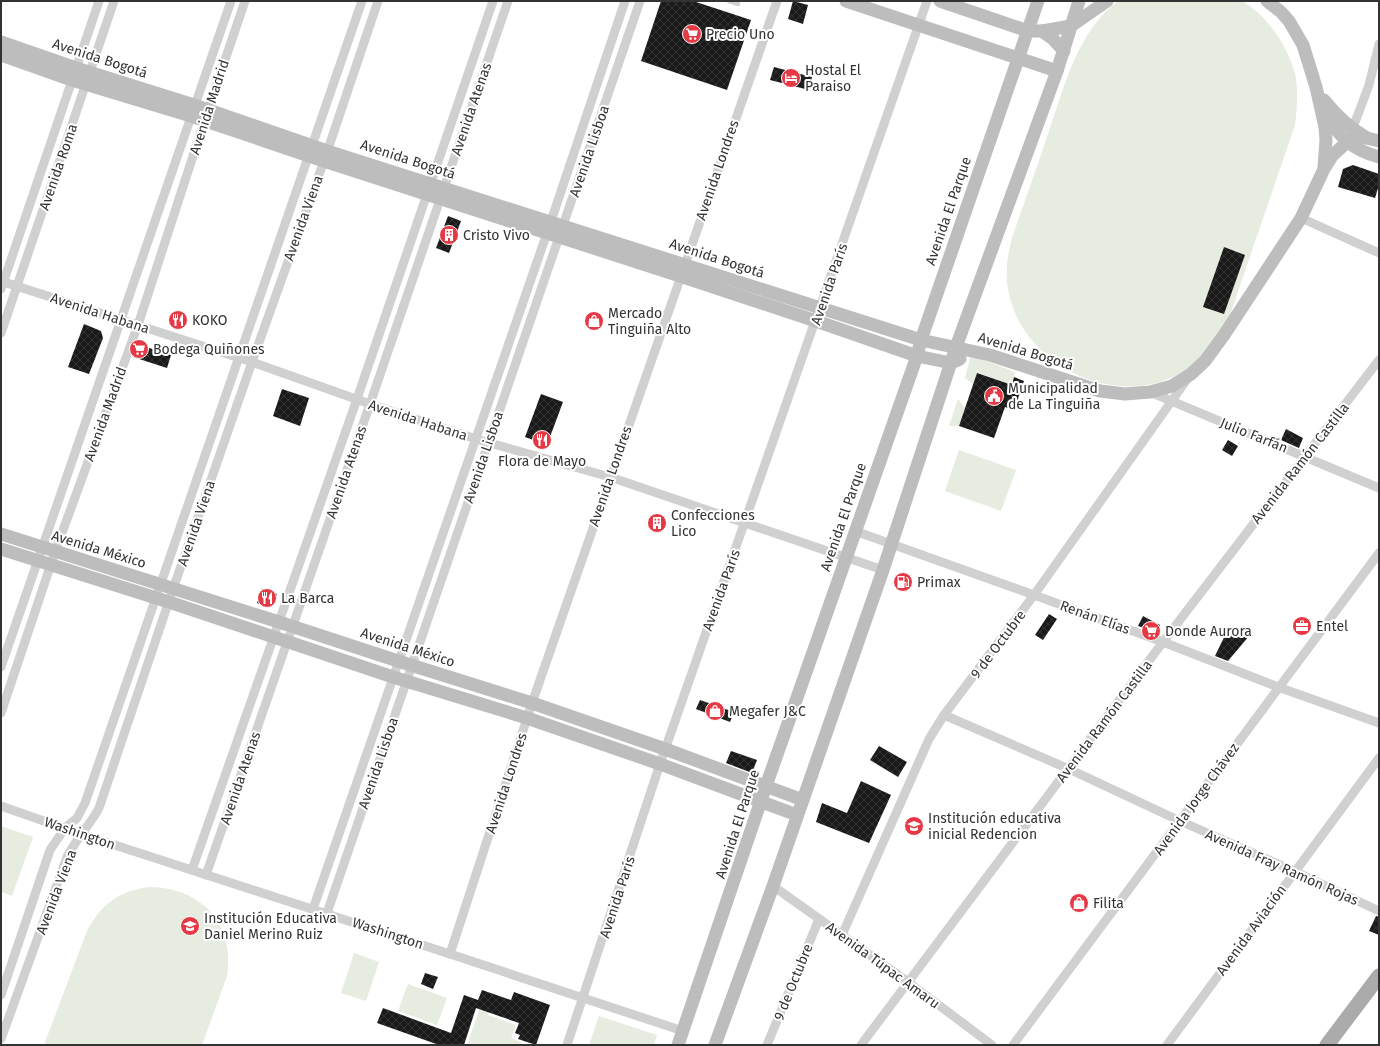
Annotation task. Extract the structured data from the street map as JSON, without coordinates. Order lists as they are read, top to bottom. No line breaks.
{"streets":{"street":["Avenida Bogotá","Avenida Madrid","Avenida Atenas","Avenida Lisboa","Avenida Roma","Avenida Londres","Avenida El Parque","Avenida Viena","Avenida París","Avenida Habana","Julio Farfán","Avenida Ramón Castilla","Avenida México","Renán Elías","9 de Octubre","Avenida Jorge Chávez","Washington","Avenida Fray Ramón Rojas","Avenida Aviación","Avenida Túpac Amaru"]},"crossings":[["Avenida Bogotá","Avenida Madrid"],["Avenida Bogotá","Avenida Atenas"],["Avenida Bogotá","Avenida Lisboa"],["Avenida Bogotá","Avenida Roma"],["Avenida Bogotá","Avenida Londres"],["Avenida Bogotá","Avenida El Parque"],["Avenida Bogotá","Avenida Viena"],["Avenida Bogotá","Avenida París"],["Avenida Bogotá","Julio Farfán"],["Avenida Bogotá","9 de Octubre"],["Avenida Madrid","Avenida Habana"],["Avenida Madrid","Avenida México"],["Avenida Atenas","Avenida Habana"],["Avenida Atenas","Avenida México"],["Avenida Atenas","Washington"],["Avenida Lisboa","Avenida Habana"],["Avenida Lisboa","Avenida México"],["Avenida Lisboa","Washington"],["Avenida Roma","Avenida Habana"],["Avenida Londres","Avenida Habana"],["Avenida Londres","Avenida México"],["Avenida Londres","Washington"],["Avenida El Parque","Avenida Habana"],["Avenida El Parque","Avenida México"],["Avenida El Parque","Renán Elías"],["Avenida El Parque","Washington"],["Avenida Viena","Avenida Habana"],["Avenida Viena","Avenida México"],["Avenida Viena","Washington"],["Avenida París","Avenida Habana"],["Avenida París","Avenida México"],["Avenida París","Washington"],["Julio Farfán","Avenida Ramón Castilla"],["Julio Farfán","9 de Octubre"],["Avenida Ramón Castilla","Renán Elías"],["Avenida Ramón Castilla","Avenida Fray Ramón Rojas"],["Avenida Ramón Castilla","Avenida Túpac Amaru"],["Renán Elías","9 de Octubre"],["Renán Elías","Avenida Jorge Chávez"],["9 de Octubre","Avenida Fray Ramón Rojas"],["9 de Octubre","Avenida Túpac Amaru"],["Avenida Jorge Chávez","Avenida Fray Ramón Rojas"],["Avenida Fray Ramón Rojas","Avenida Aviación"]],"places":{"supermarket":["Precio Uno","Bodega Quiñones","Donde Aurora"],"hotel":["Hostal El Paraiso"],"building":["Cristo Vivo","Confecciones Lico"],"restaurant":["KOKO","Flora de Mayo","La Barca"],"shop":["Mercado Tinguiña Alto","Megafer J&C","Filita"],"public building":["Municipalidad de La Tinguiña"],"fuel station":["Primax"],"office":["Entel"],"school or university":["Institución educativa inicial Redencion","Institución Educativa Daniel Merino Ruiz"]}}
